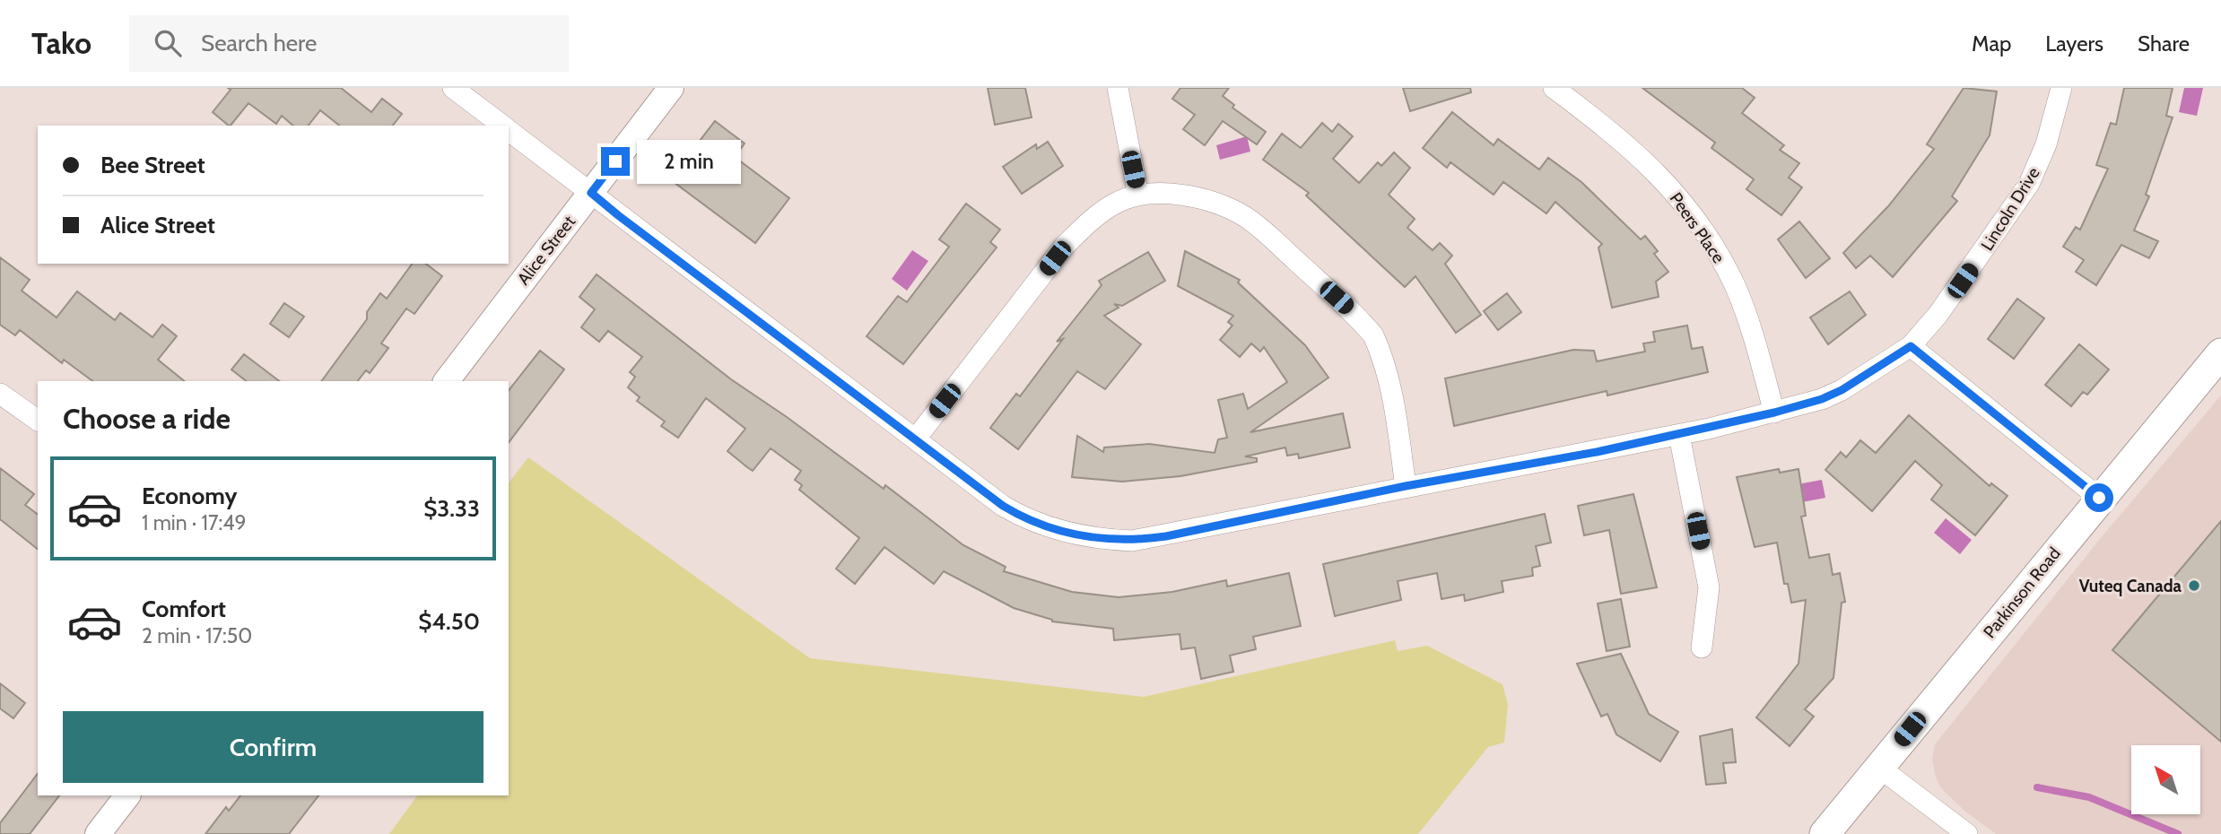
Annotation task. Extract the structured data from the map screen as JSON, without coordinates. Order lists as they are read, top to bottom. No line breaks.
{"streets":{"main road":["Parkinson Road"],"street":["Lincoln Drive","Peers Place","Alice Street"]},"crossings":[["Lincoln Drive","Peers Place"],["Lincoln Drive","Alice Street"]],"places":["Vuteq Canada"],"north":"top left","page":{"header":"Tako","search":"Search here","nav":["Map","Layers","Share"],"banner":["Bee Street","Alice Street"],"bubble":"2 min","heading":"Choose a ride","list":[{"name":"Economy","note":"1 min · 17:49","value":"$3.33"},{"name":"Comfort","note":"2 min · 17:50","value":"$4.50"}],"buttons":"Confirm"}}
